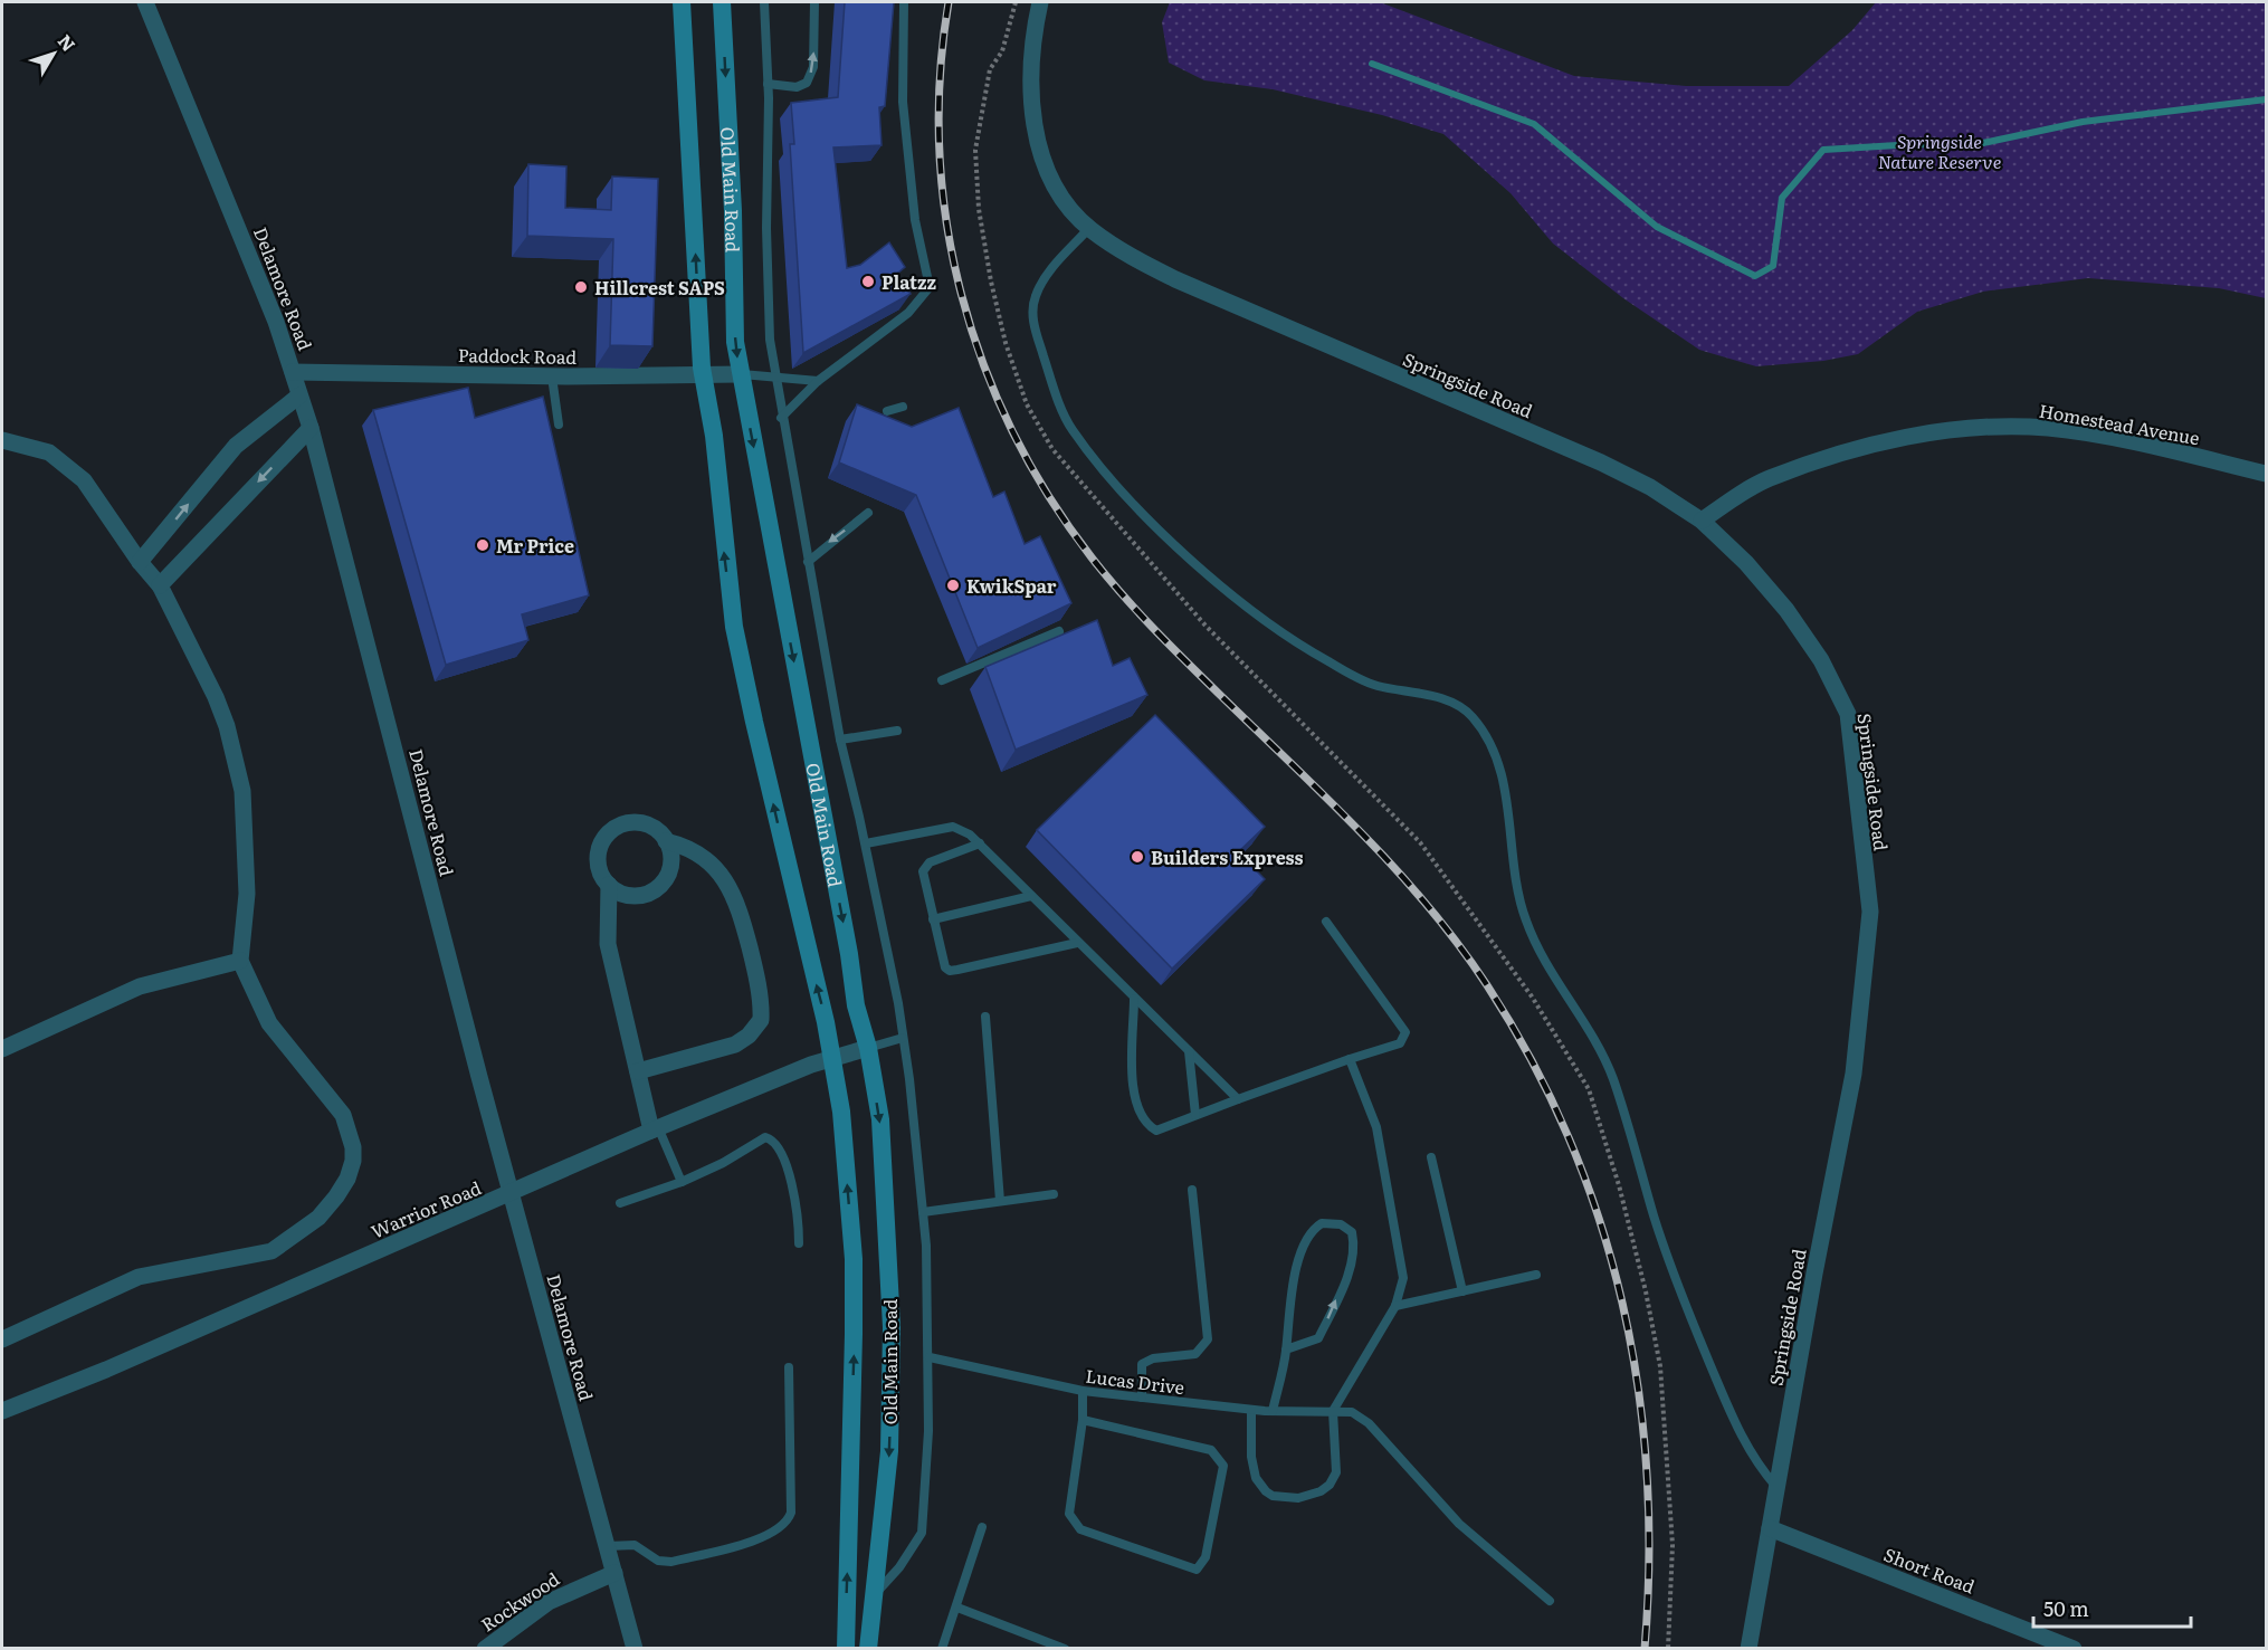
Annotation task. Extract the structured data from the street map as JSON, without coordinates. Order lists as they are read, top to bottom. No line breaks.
{"streets":{"main road":["Old Main Road"],"street":["Delamore Road","Paddock Road","Springside Road","Homestead Avenue","Warrior Road","Short Road","Rockwood"],"lane":["Lucas Drive"]},"crossings":[["Old Main Road","Paddock Road"],["Old Main Road","Warrior Road"],["Delamore Road","Paddock Road"],["Delamore Road","Warrior Road"],["Delamore Road","Rockwood"],["Springside Road","Homestead Avenue"],["Springside Road","Short Road"]],"parks":["Springside Nature Reserve"],"places":["Platzz","Hillcrest SAPS","Mr Price","KwikSpar","Builders Express"],"scale_bar":"50 m","north":"top right"}
